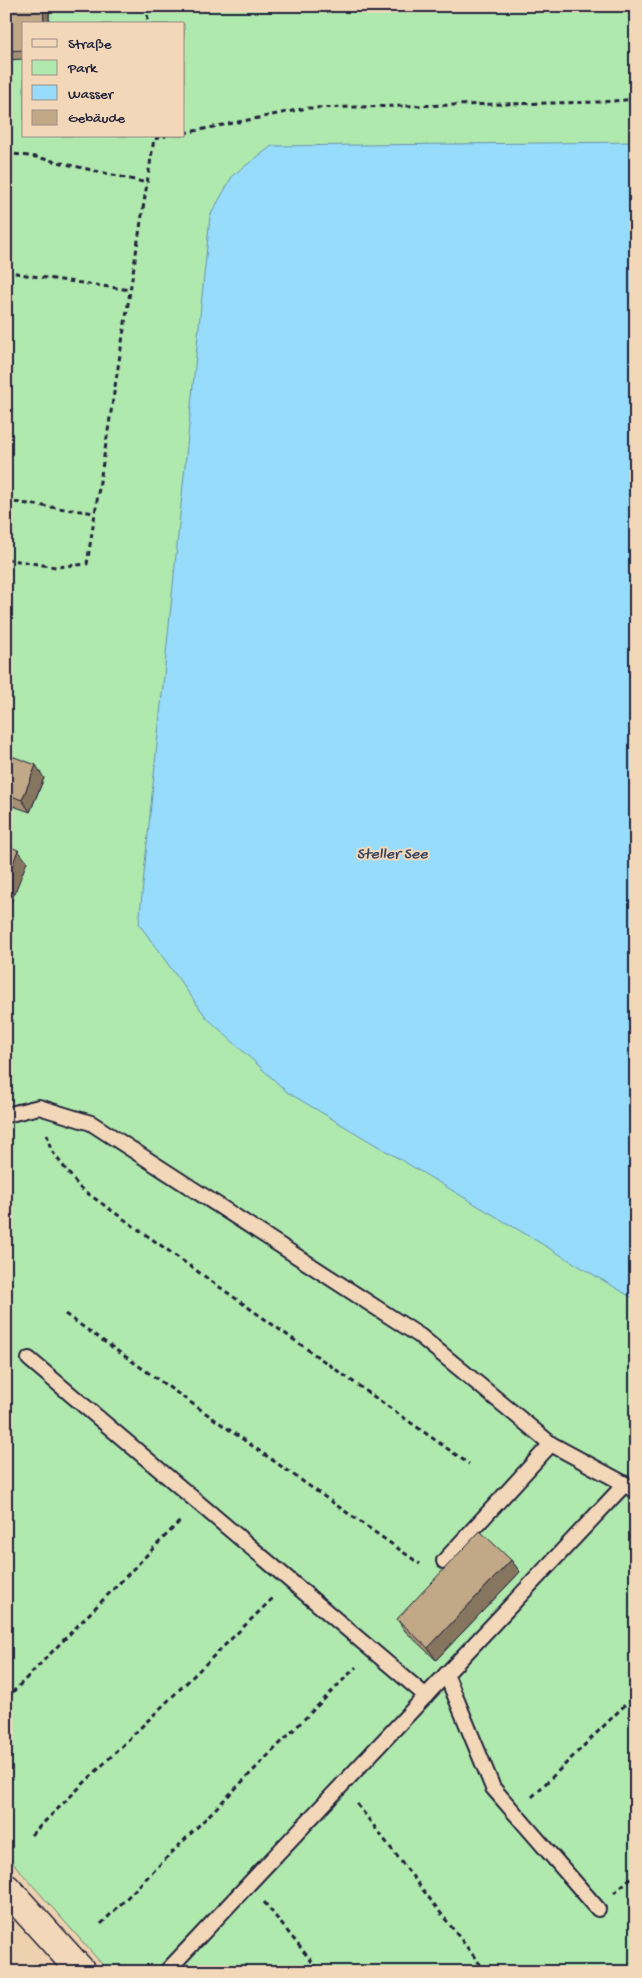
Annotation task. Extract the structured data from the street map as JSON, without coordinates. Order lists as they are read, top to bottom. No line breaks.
{"water":["Steller See"],"legend":["Straße","Park","Wasser","Gebäude"]}
